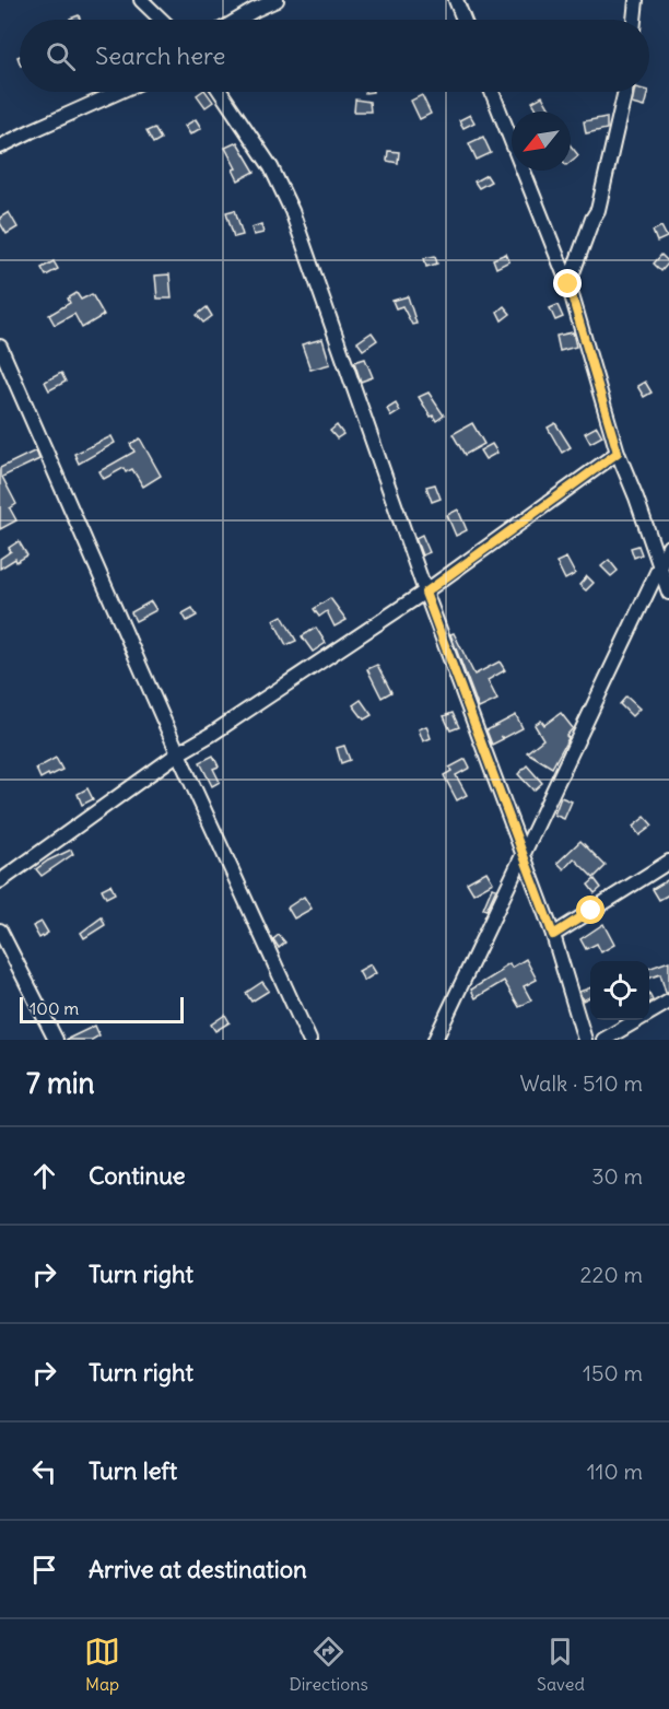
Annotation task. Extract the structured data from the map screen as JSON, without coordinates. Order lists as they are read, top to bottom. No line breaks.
{"scale_bar":"100 m","north":"bottom left","page":{"search":"Search here","scale":"100 m","heading":["7 min","Walk · 510 m"],"list":[["Continue","30 m"],["Turn right","220 m"],["Turn right","150 m"],["Turn left","110 m"],"Arrive at destination"],"nav":["Map","Directions","Saved"]}}
